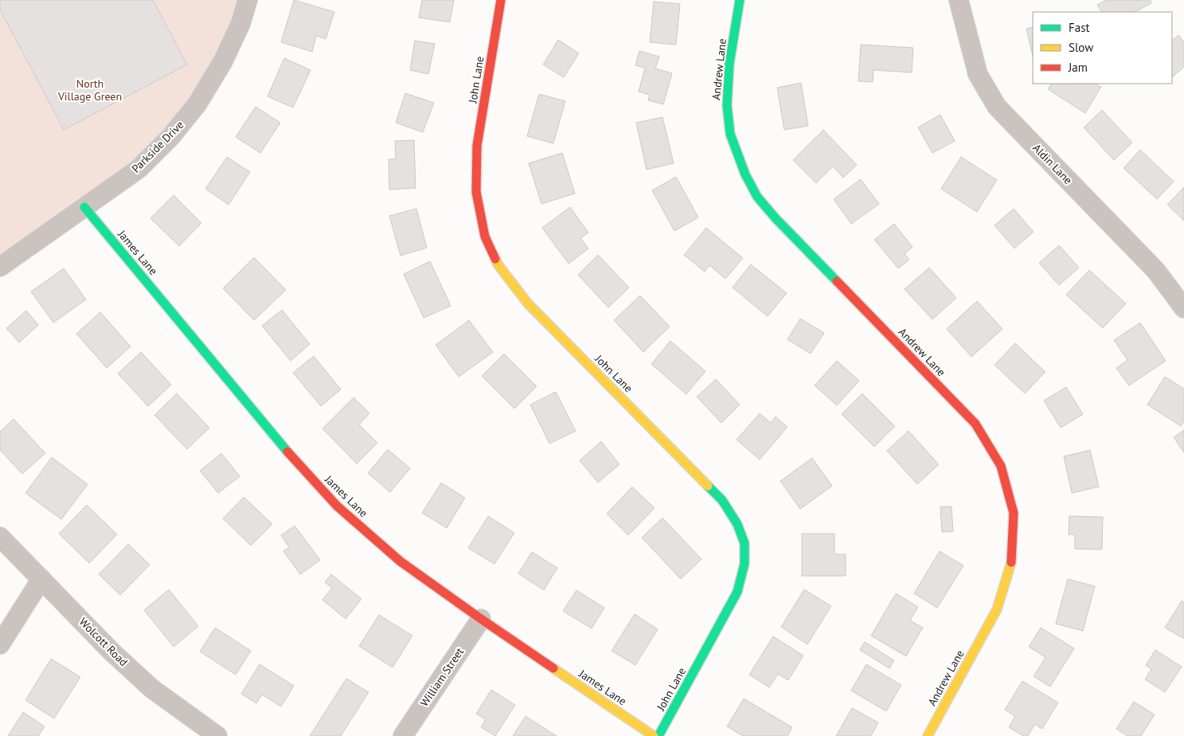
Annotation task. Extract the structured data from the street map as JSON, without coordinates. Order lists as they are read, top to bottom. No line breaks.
{"streets":{"street":["Andrew Lane","John Lane","Parkside Drive","Aldin Lane","James Lane","Wolcott Road","William Street"]},"crossings":[["Parkside Drive","James Lane"],["James Lane","William Street"]],"parks":["North Village Green"],"legend":["Fast","Slow","Jam"]}
